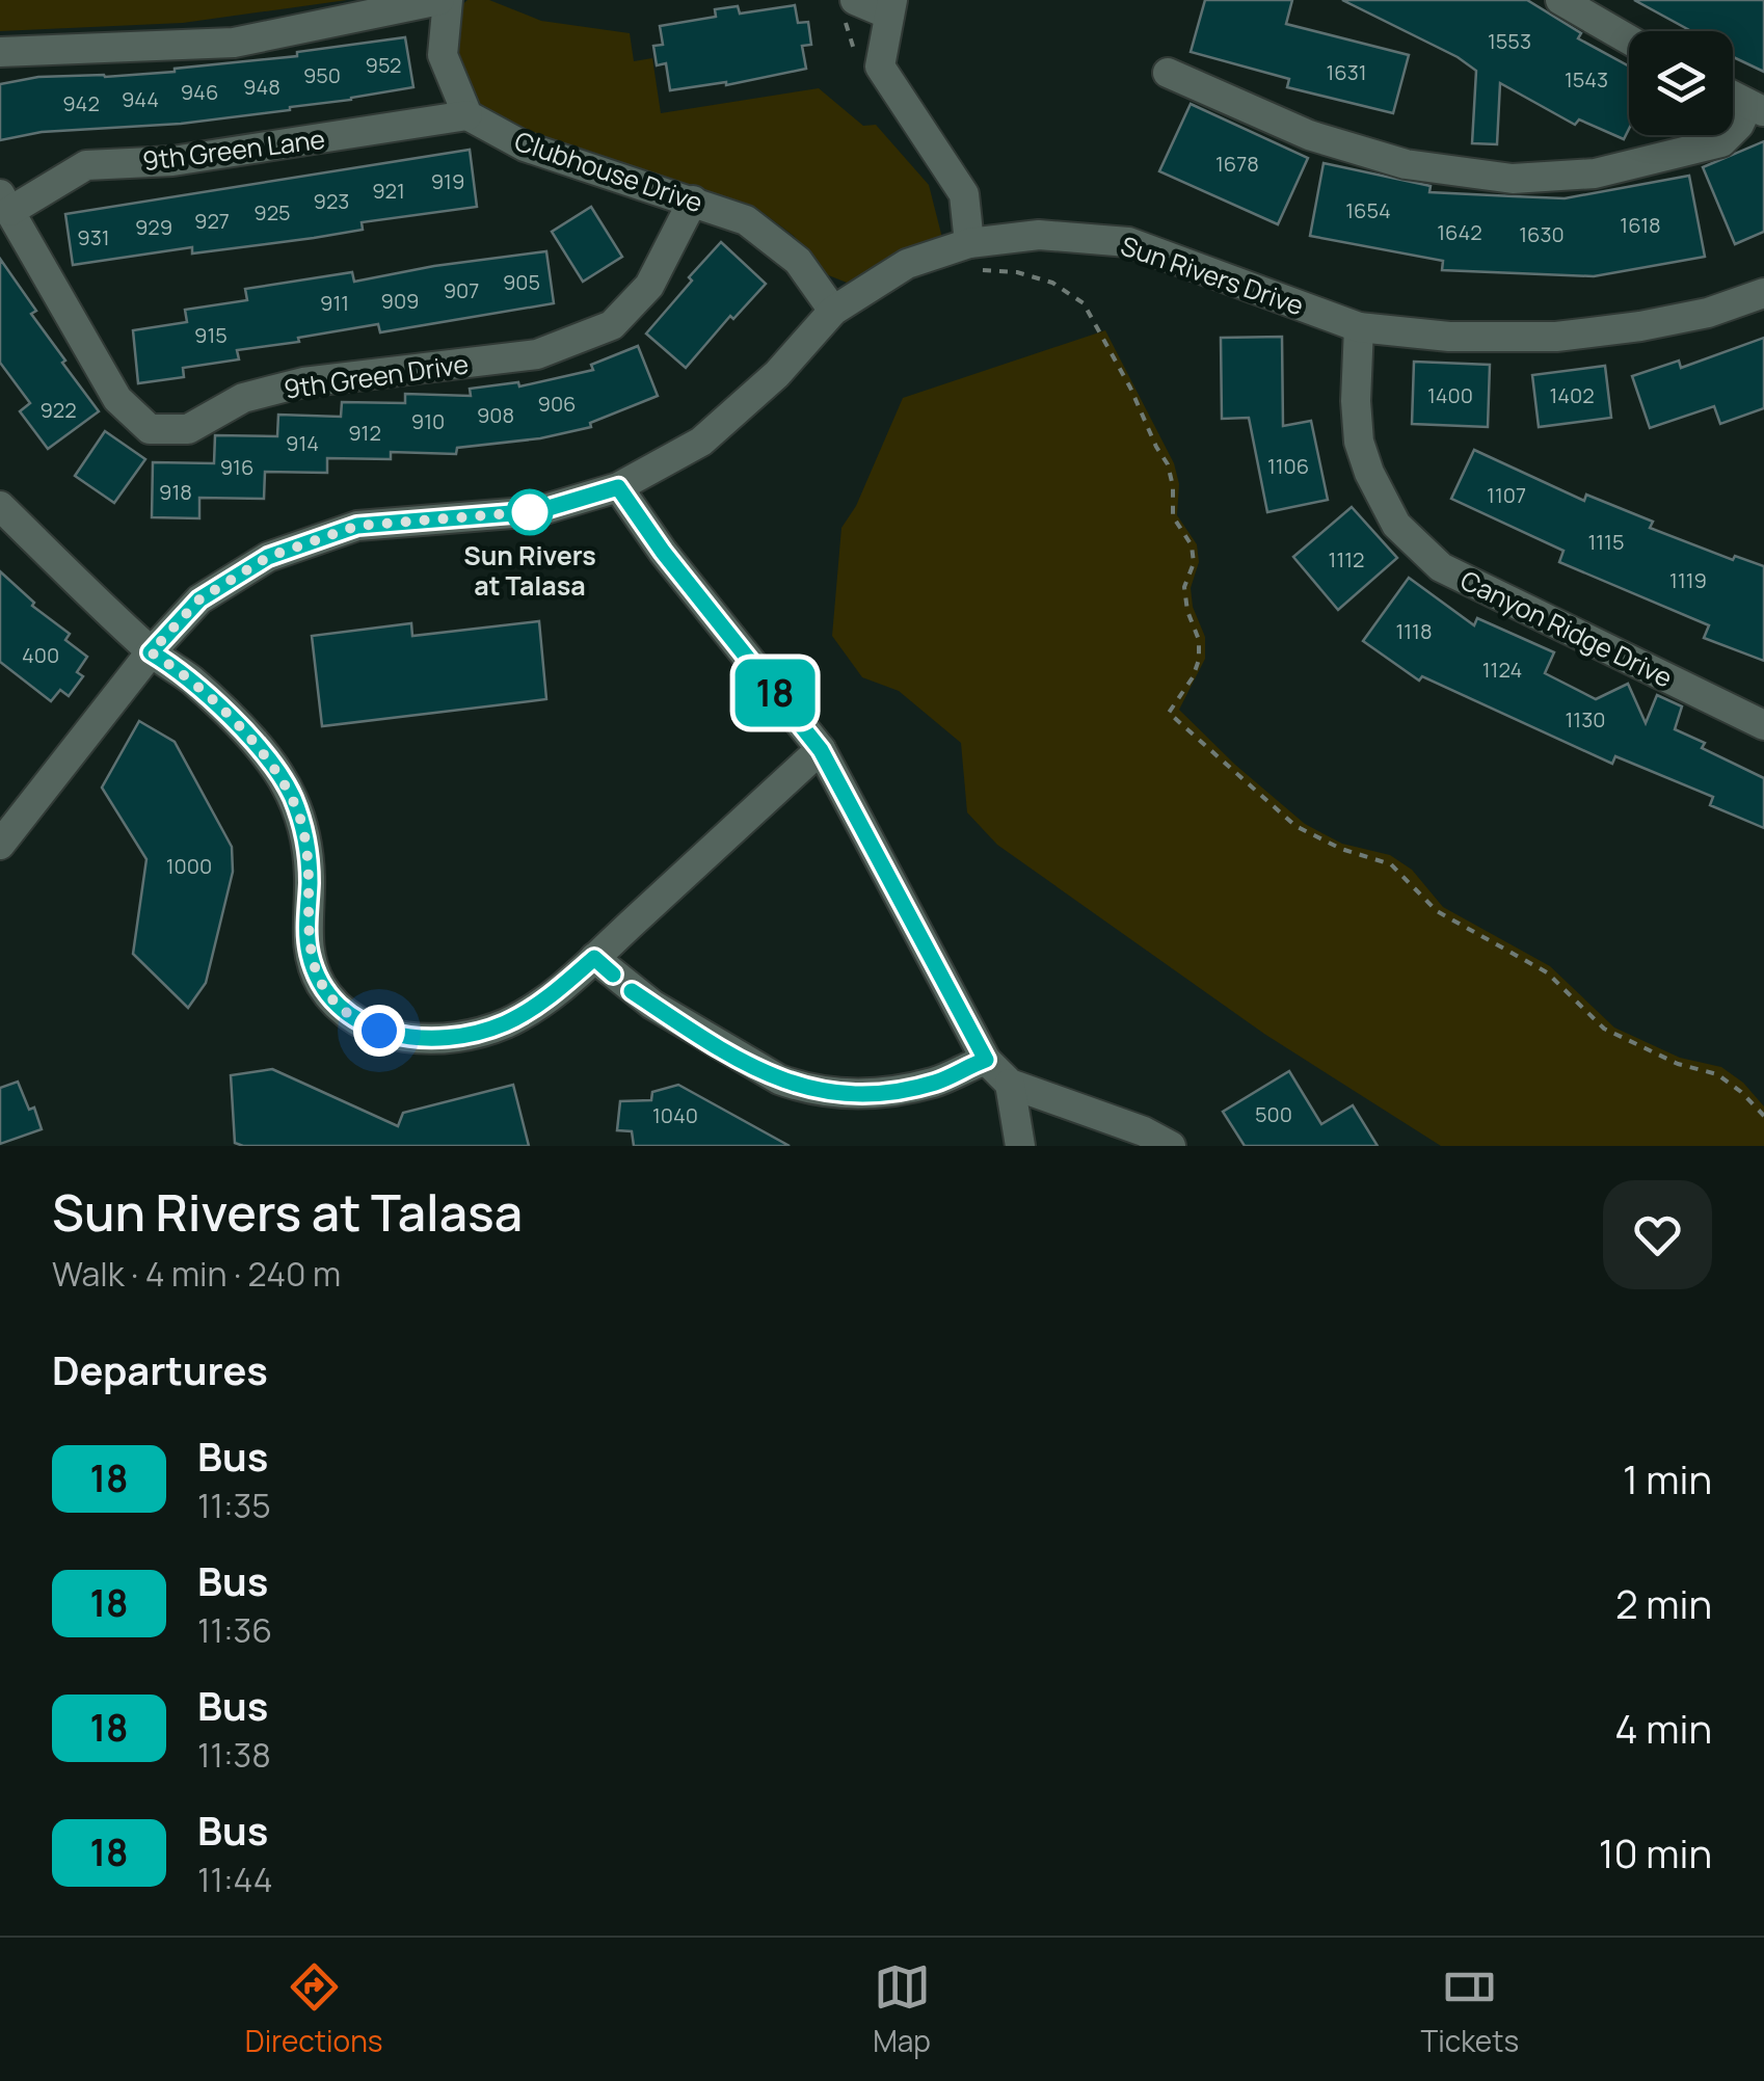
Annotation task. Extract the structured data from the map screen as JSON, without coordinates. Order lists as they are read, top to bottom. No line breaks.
{"streets":{"street":["9th Green Lane","Clubhouse Drive","Sun Rivers Drive","9th Green Drive","Canyon Ridge Drive"]},"crossings":[["9th Green Lane","Clubhouse Drive"],["9th Green Lane","9th Green Drive"],["Clubhouse Drive","Sun Rivers Drive"],["Clubhouse Drive","9th Green Drive"],["Sun Rivers Drive","Canyon Ridge Drive"]],"places":["Sun Rivers at Talasa"],"lines":["bus line 18"],"house_numbers":["1553","952","1631","950","1543","948","946","944","942","1678","919","921","923","1654","925","927","1618","929","1642","1630","931","905","907","909","911","915","1400","1402","906","922","908","910","912","914","1106","916","918","1107","1115","1112","1119","1118","400","1124","1130","1000","500","1040"],"page":{"on_map":"18","heading":[["Sun Rivers at Talasa","Walk · 4 min · 240 m"],"Departures"],"list":[{"mark":"18","name":"Bus","note":"11:35","value":"1 min"},{"mark":"18","name":"Bus","note":"11:36","value":"2 min"},{"mark":"18","name":"Bus","note":"11:38","value":"4 min"},{"mark":"18","name":"Bus","note":"11:44","value":"10 min"}],"tabs":["Directions","Map","Tickets"]}}
